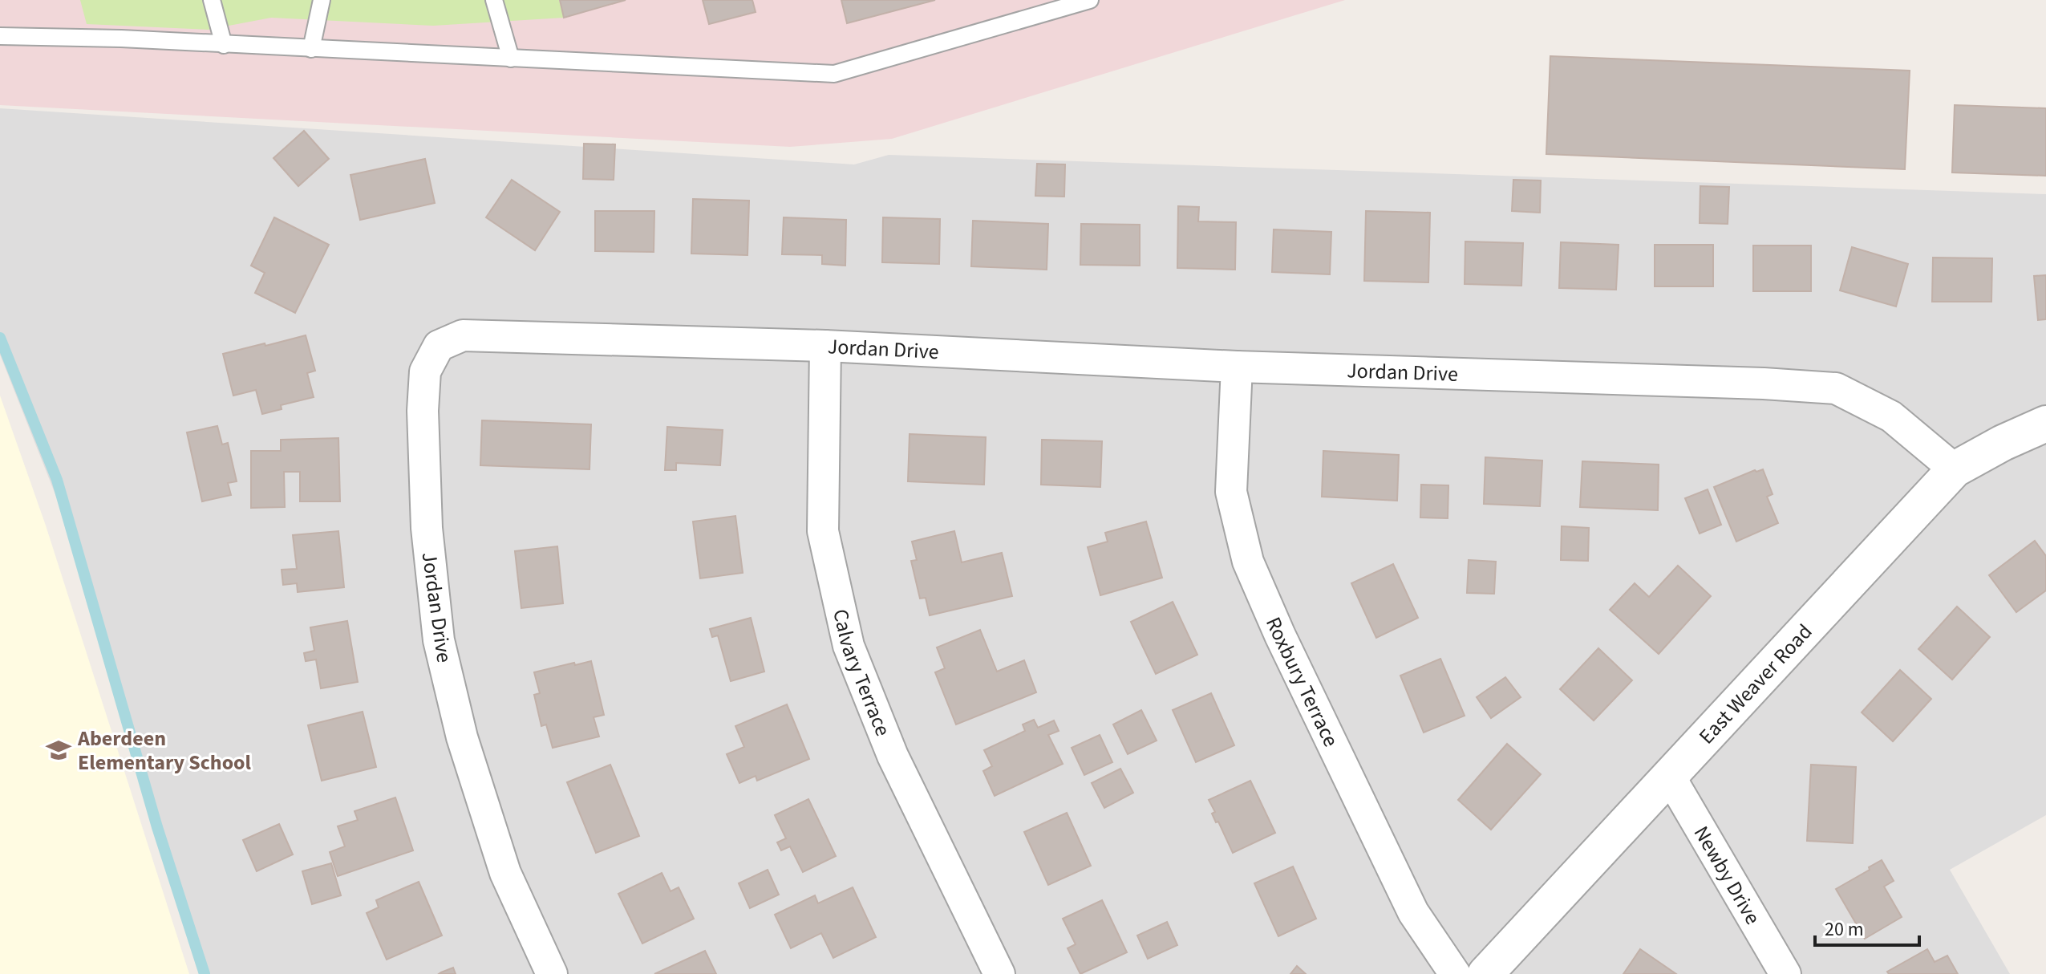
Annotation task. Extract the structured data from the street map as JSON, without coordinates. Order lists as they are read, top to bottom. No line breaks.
{"streets":{"street":["Jordan Drive","Calvary Terrace","Roxbury Terrace","East Weaver Road","Newby Drive"]},"crossings":[["Jordan Drive","Calvary Terrace"],["Jordan Drive","Roxbury Terrace"],["Jordan Drive","East Weaver Road"],["East Weaver Road","Newby Drive"]],"places":{"school or university":["Aberdeen Elementary School"]},"scale_bar":"20 m"}
